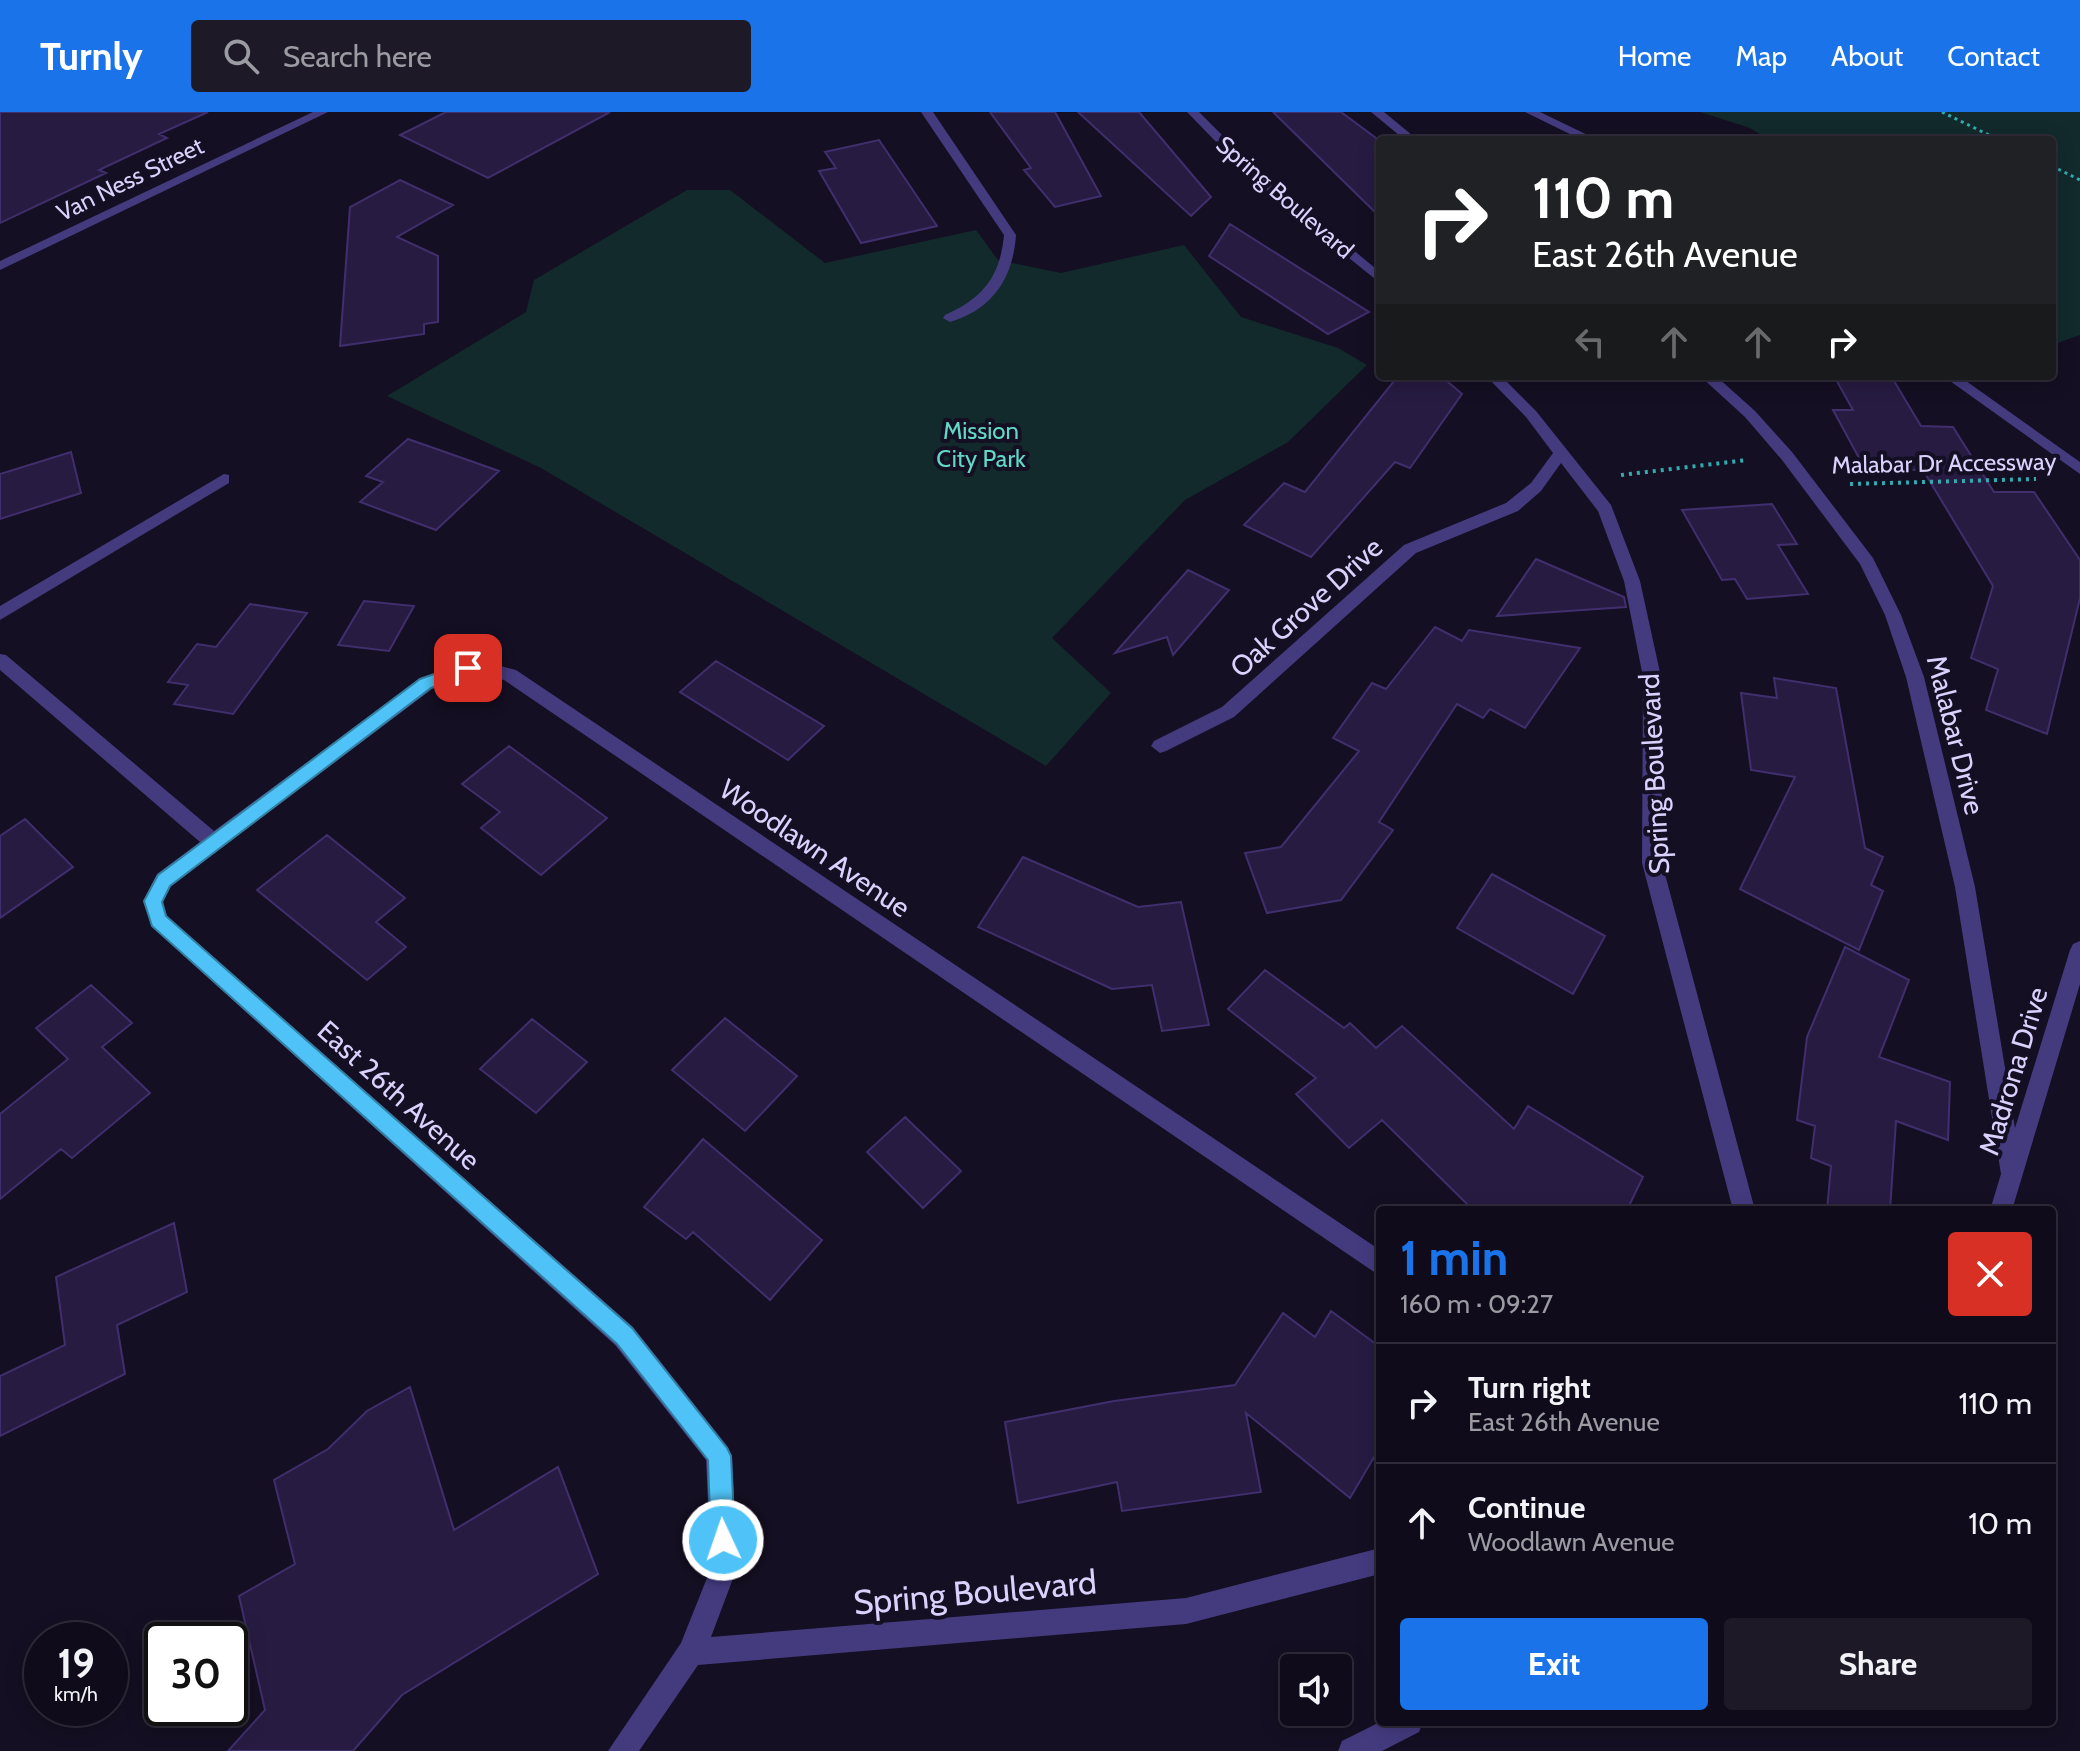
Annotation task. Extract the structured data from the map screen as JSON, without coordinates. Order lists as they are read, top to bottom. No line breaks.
{"streets":{"street":["Van Ness Street","Spring Boulevard","Oak Grove Drive","Malabar Drive","Woodlawn Avenue","Madrona Drive","East 26th Avenue"],"path":["Malabar Dr Accessway"]},"crossings":[["Spring Boulevard","Oak Grove Drive"],["Spring Boulevard","East 26th Avenue"],["Malabar Dr Accessway","Malabar Drive"],["Malabar Drive","Madrona Drive"],["Woodlawn Avenue","East 26th Avenue"]],"parks":["Mission City Park"],"page":{"header":"Turnly","search":"Search here","nav":["Home","Map","About","Contact"],"turn":["110 m","East 26th Avenue"],"heading":["1 min","160 m · 09:27"],"list":[{"name":"Turn right","note":"East 26th Avenue","value":"110 m"},{"name":"Continue","note":"Woodlawn Avenue","value":"10 m"}],"buttons":["Exit","Share"],"speed":"19 km/h","limit":"30"}}
